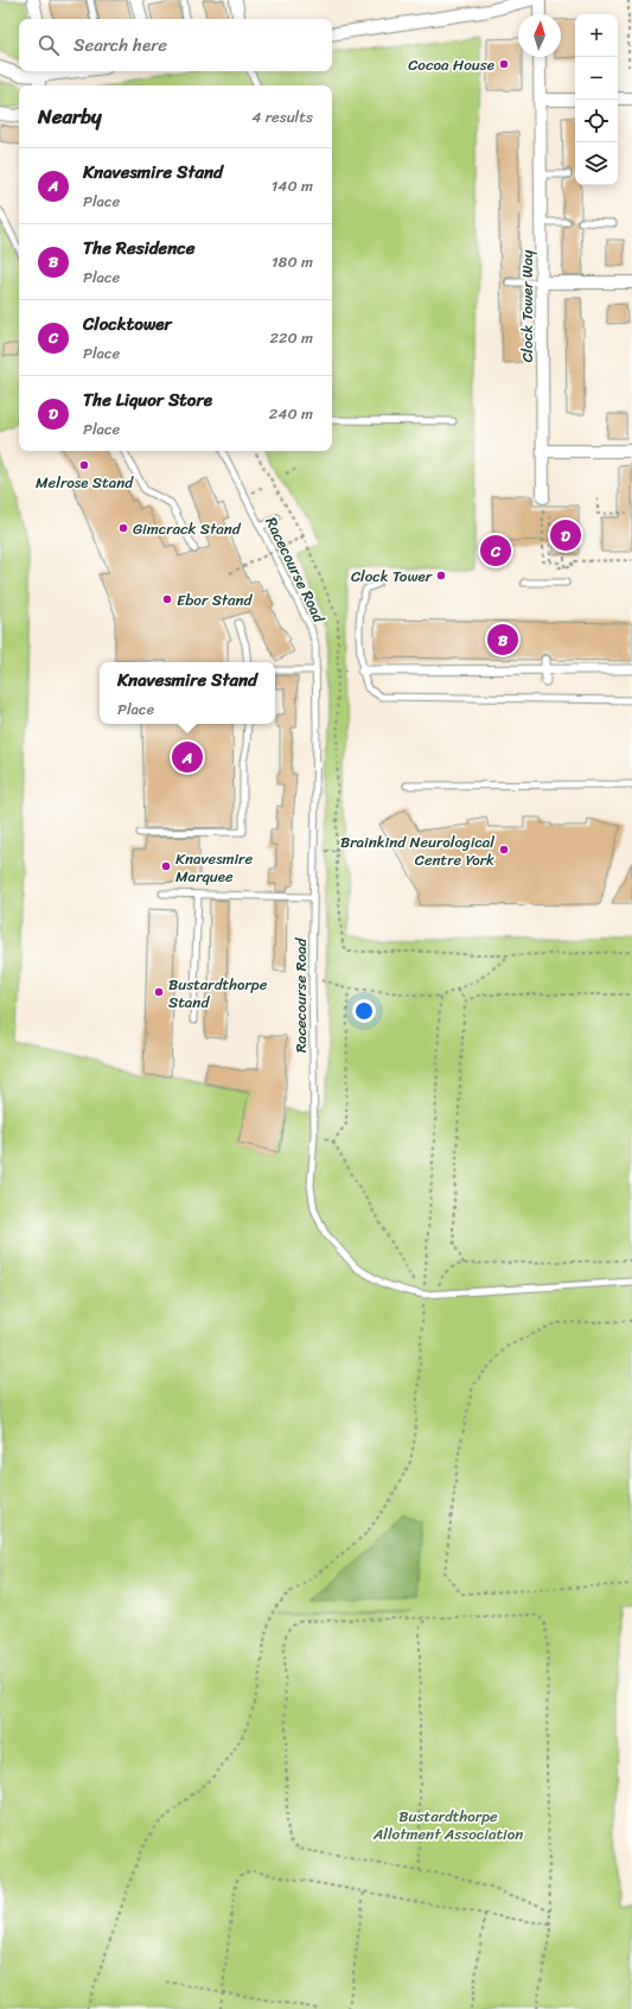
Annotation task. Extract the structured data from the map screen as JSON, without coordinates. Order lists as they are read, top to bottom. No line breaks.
{"streets":{"street":["Clock Tower Way"],"lane":["Racecourse Road"]},"parks":["Bustardthorpe Allotment Association"],"places":["Cocoa House","Melrose Stand","Gimcrack Stand","Clock Tower","Ebor Stand","Brainkind Neurological Centre York","Knavesmire Marquee","Bustardthorpe Stand"],"north":"top","page":{"map_buttons":["+","−"],"search":"Search here","heading":["Nearby","4 results"],"list":[{"mark":"A","name":"Knavesmire Stand","note":"Place","value":"140 m"},{"mark":"B","name":"The Residence","note":"Place","value":"180 m"},{"mark":"C","name":"Clocktower","note":"Place","value":"220 m"},{"mark":"D","name":"The Liquor Store","note":"Place","value":"240 m"}],"pins":["D","C","B","A"],"popup":["Knavesmire Stand","Place"]}}
